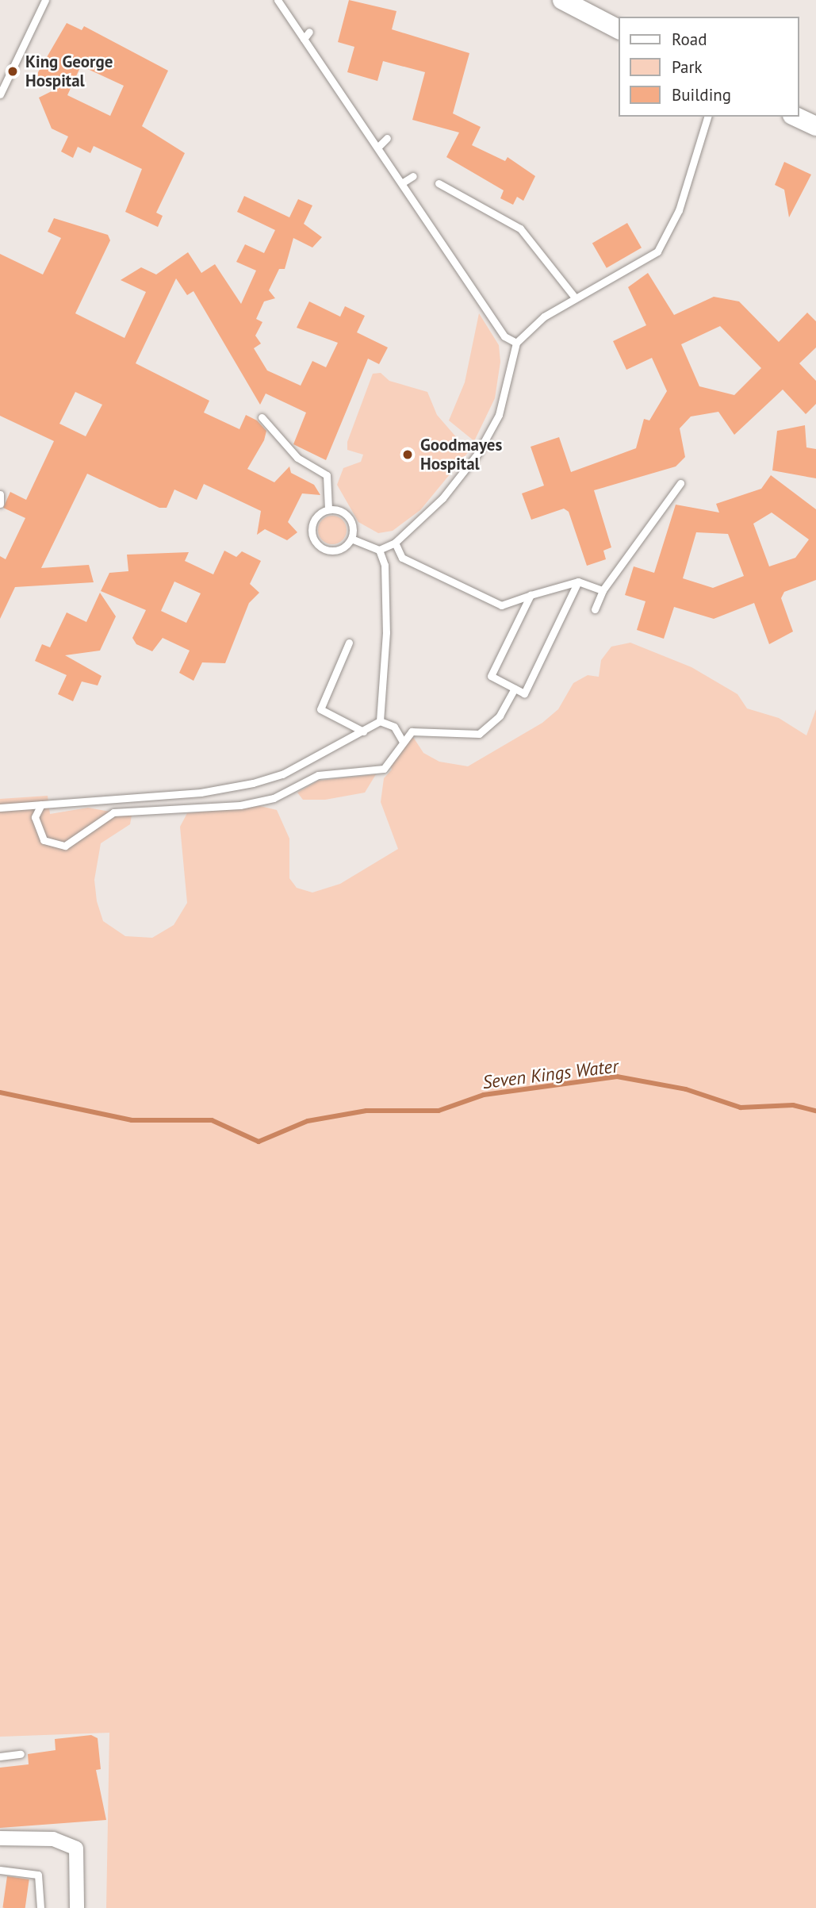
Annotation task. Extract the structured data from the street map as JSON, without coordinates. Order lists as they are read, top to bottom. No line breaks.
{"water":["Seven Kings Water"],"places":["King George Hospital","Goodmayes Hospital"],"legend":["Road","Park","Building"]}
